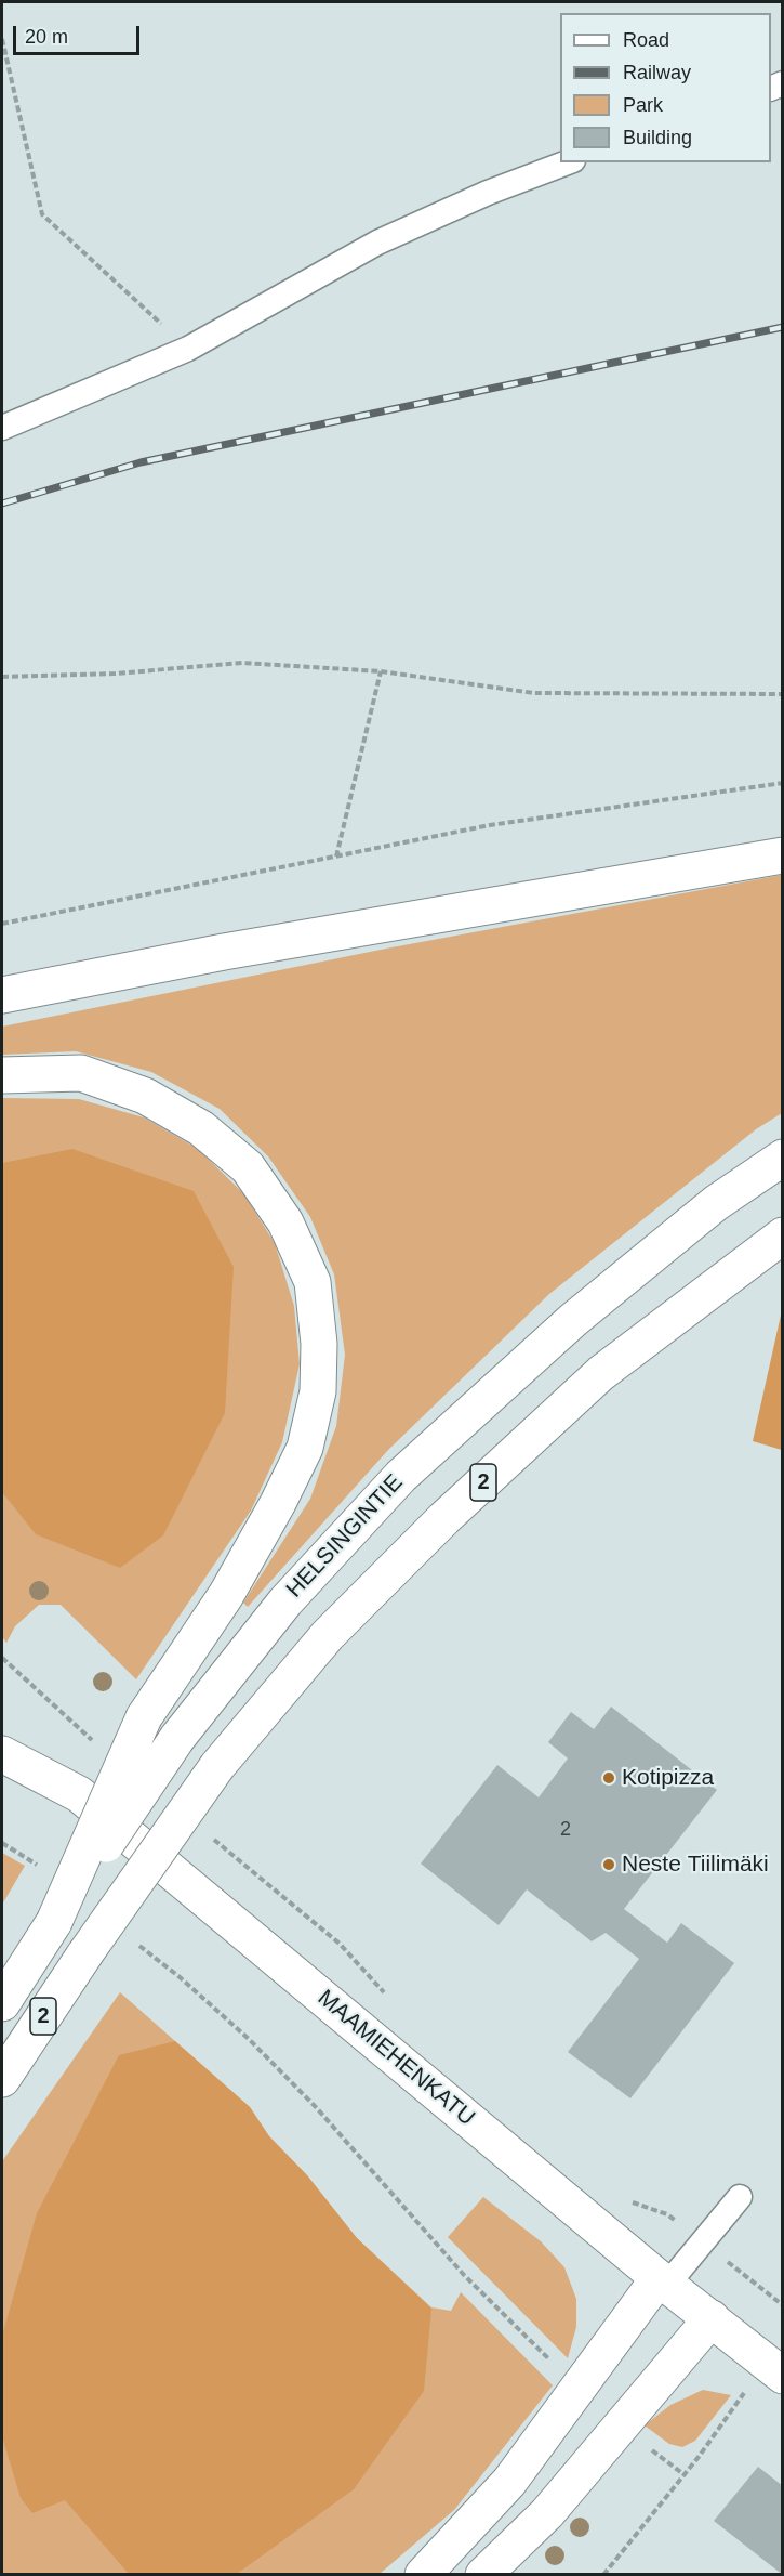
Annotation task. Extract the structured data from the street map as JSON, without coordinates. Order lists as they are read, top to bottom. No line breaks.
{"streets":{"main road":["2","HELSINGINTIE","MAAMIEHENKATU"]},"places":["Kotipizza","Neste Tiilimäki"],"house_numbers":["2"],"legend":["Road","Railway","Park","Building"],"scale_bar":"20 m"}
